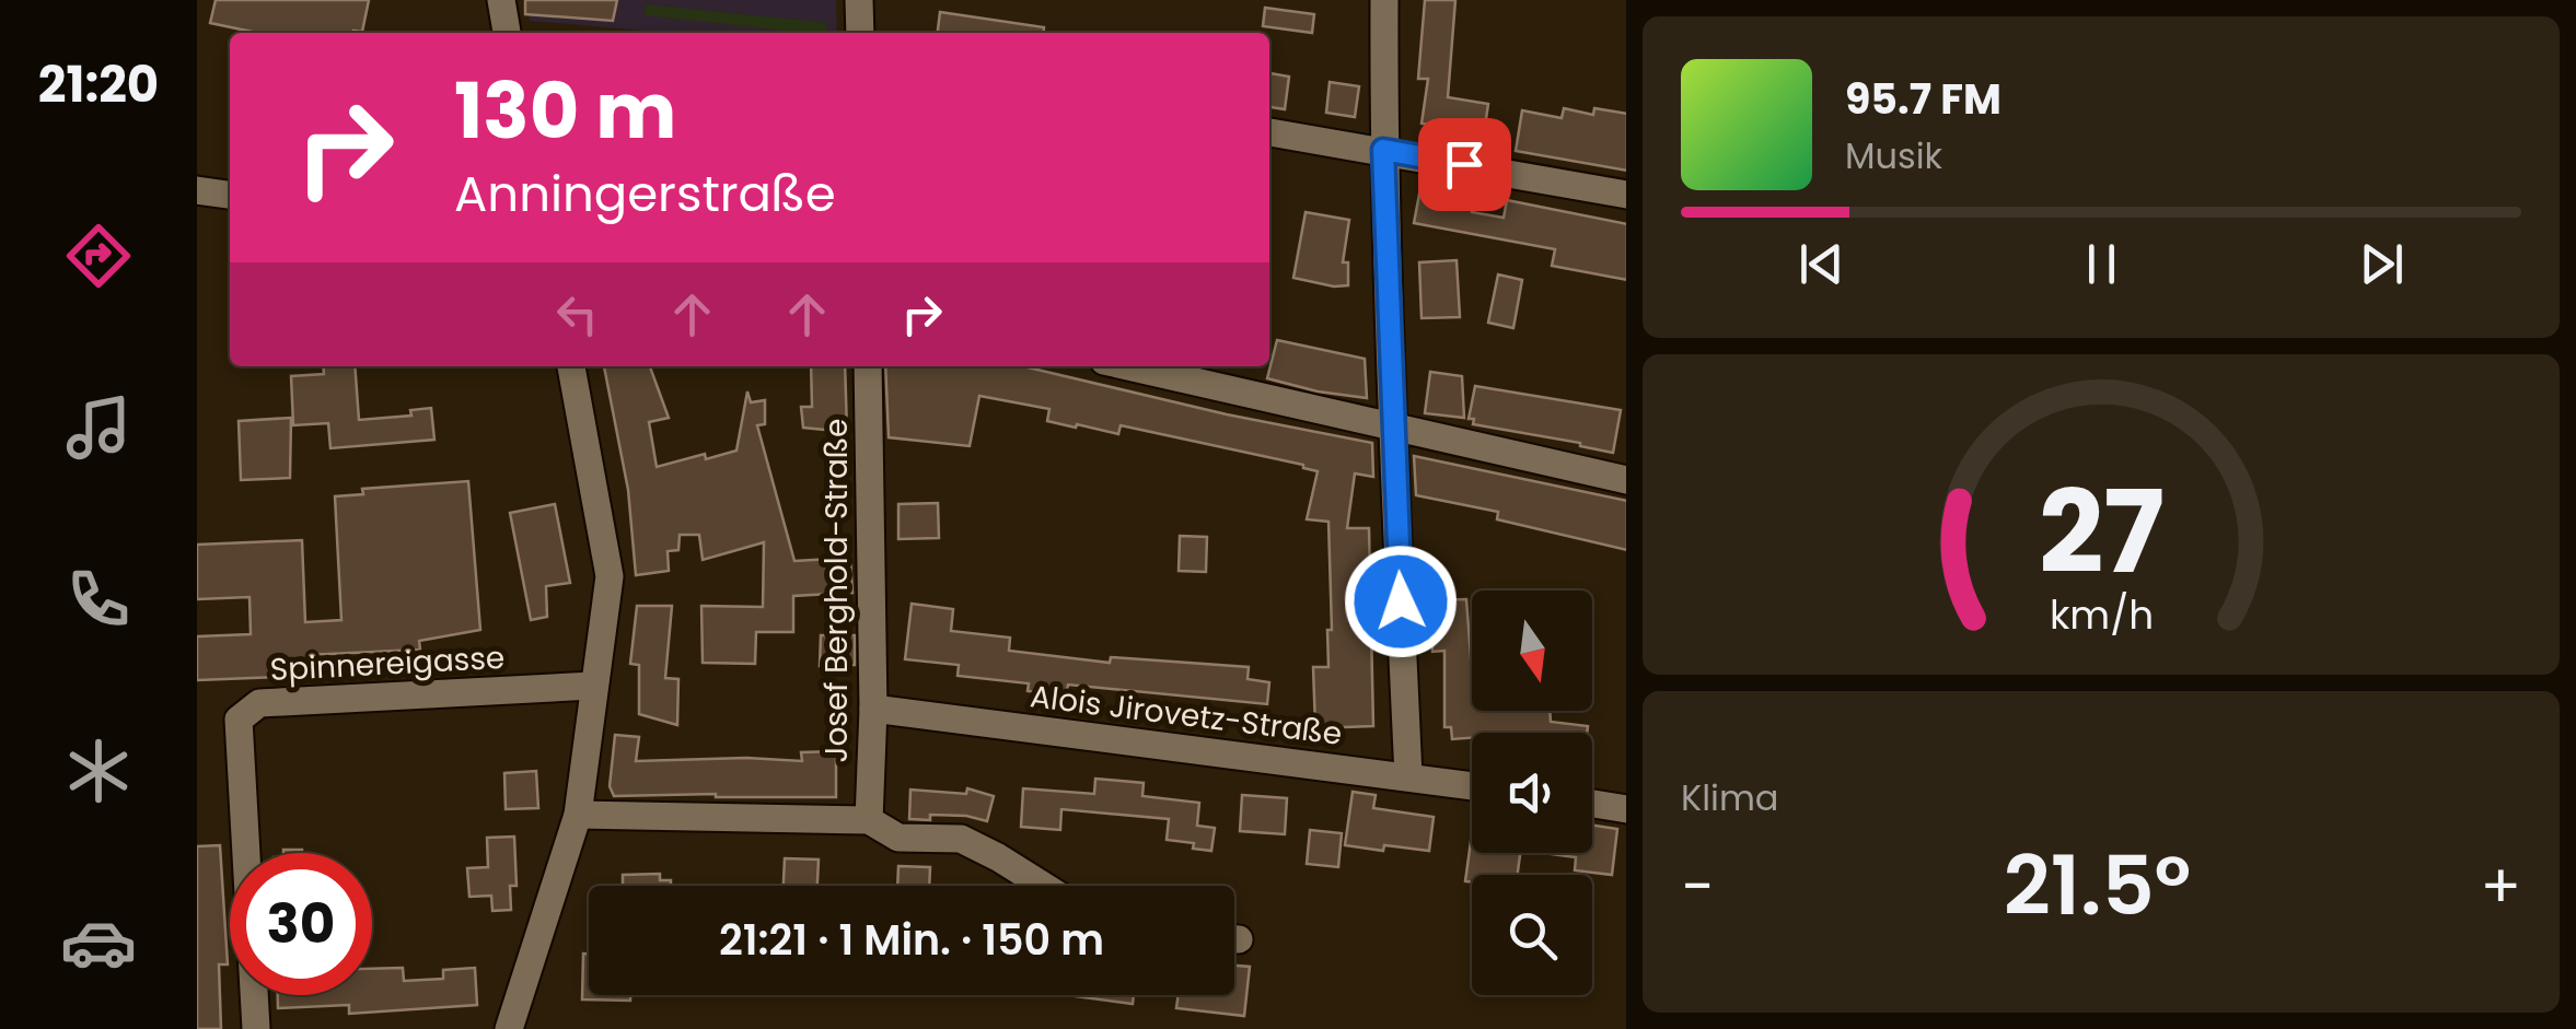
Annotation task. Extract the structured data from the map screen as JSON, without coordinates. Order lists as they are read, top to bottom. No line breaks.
{"streets":{"street":["Josef Berghold-Straße","Spinnereigasse","Alois Jirovetz-Straße"]},"crossings":[["Josef Berghold-Straße","Alois Jirovetz-Straße"]],"north":"bottom","page":{"tabs":"21:20","turn":["130 m","Anningerstraße"],"song":["95.7 FM","Musik"],"tile":"Klima","heat":["−","21.5°","+"],"limit":"30","trip":"21:21 · 1 Min. · 150 m","gauge":["27","km/h"]}}
